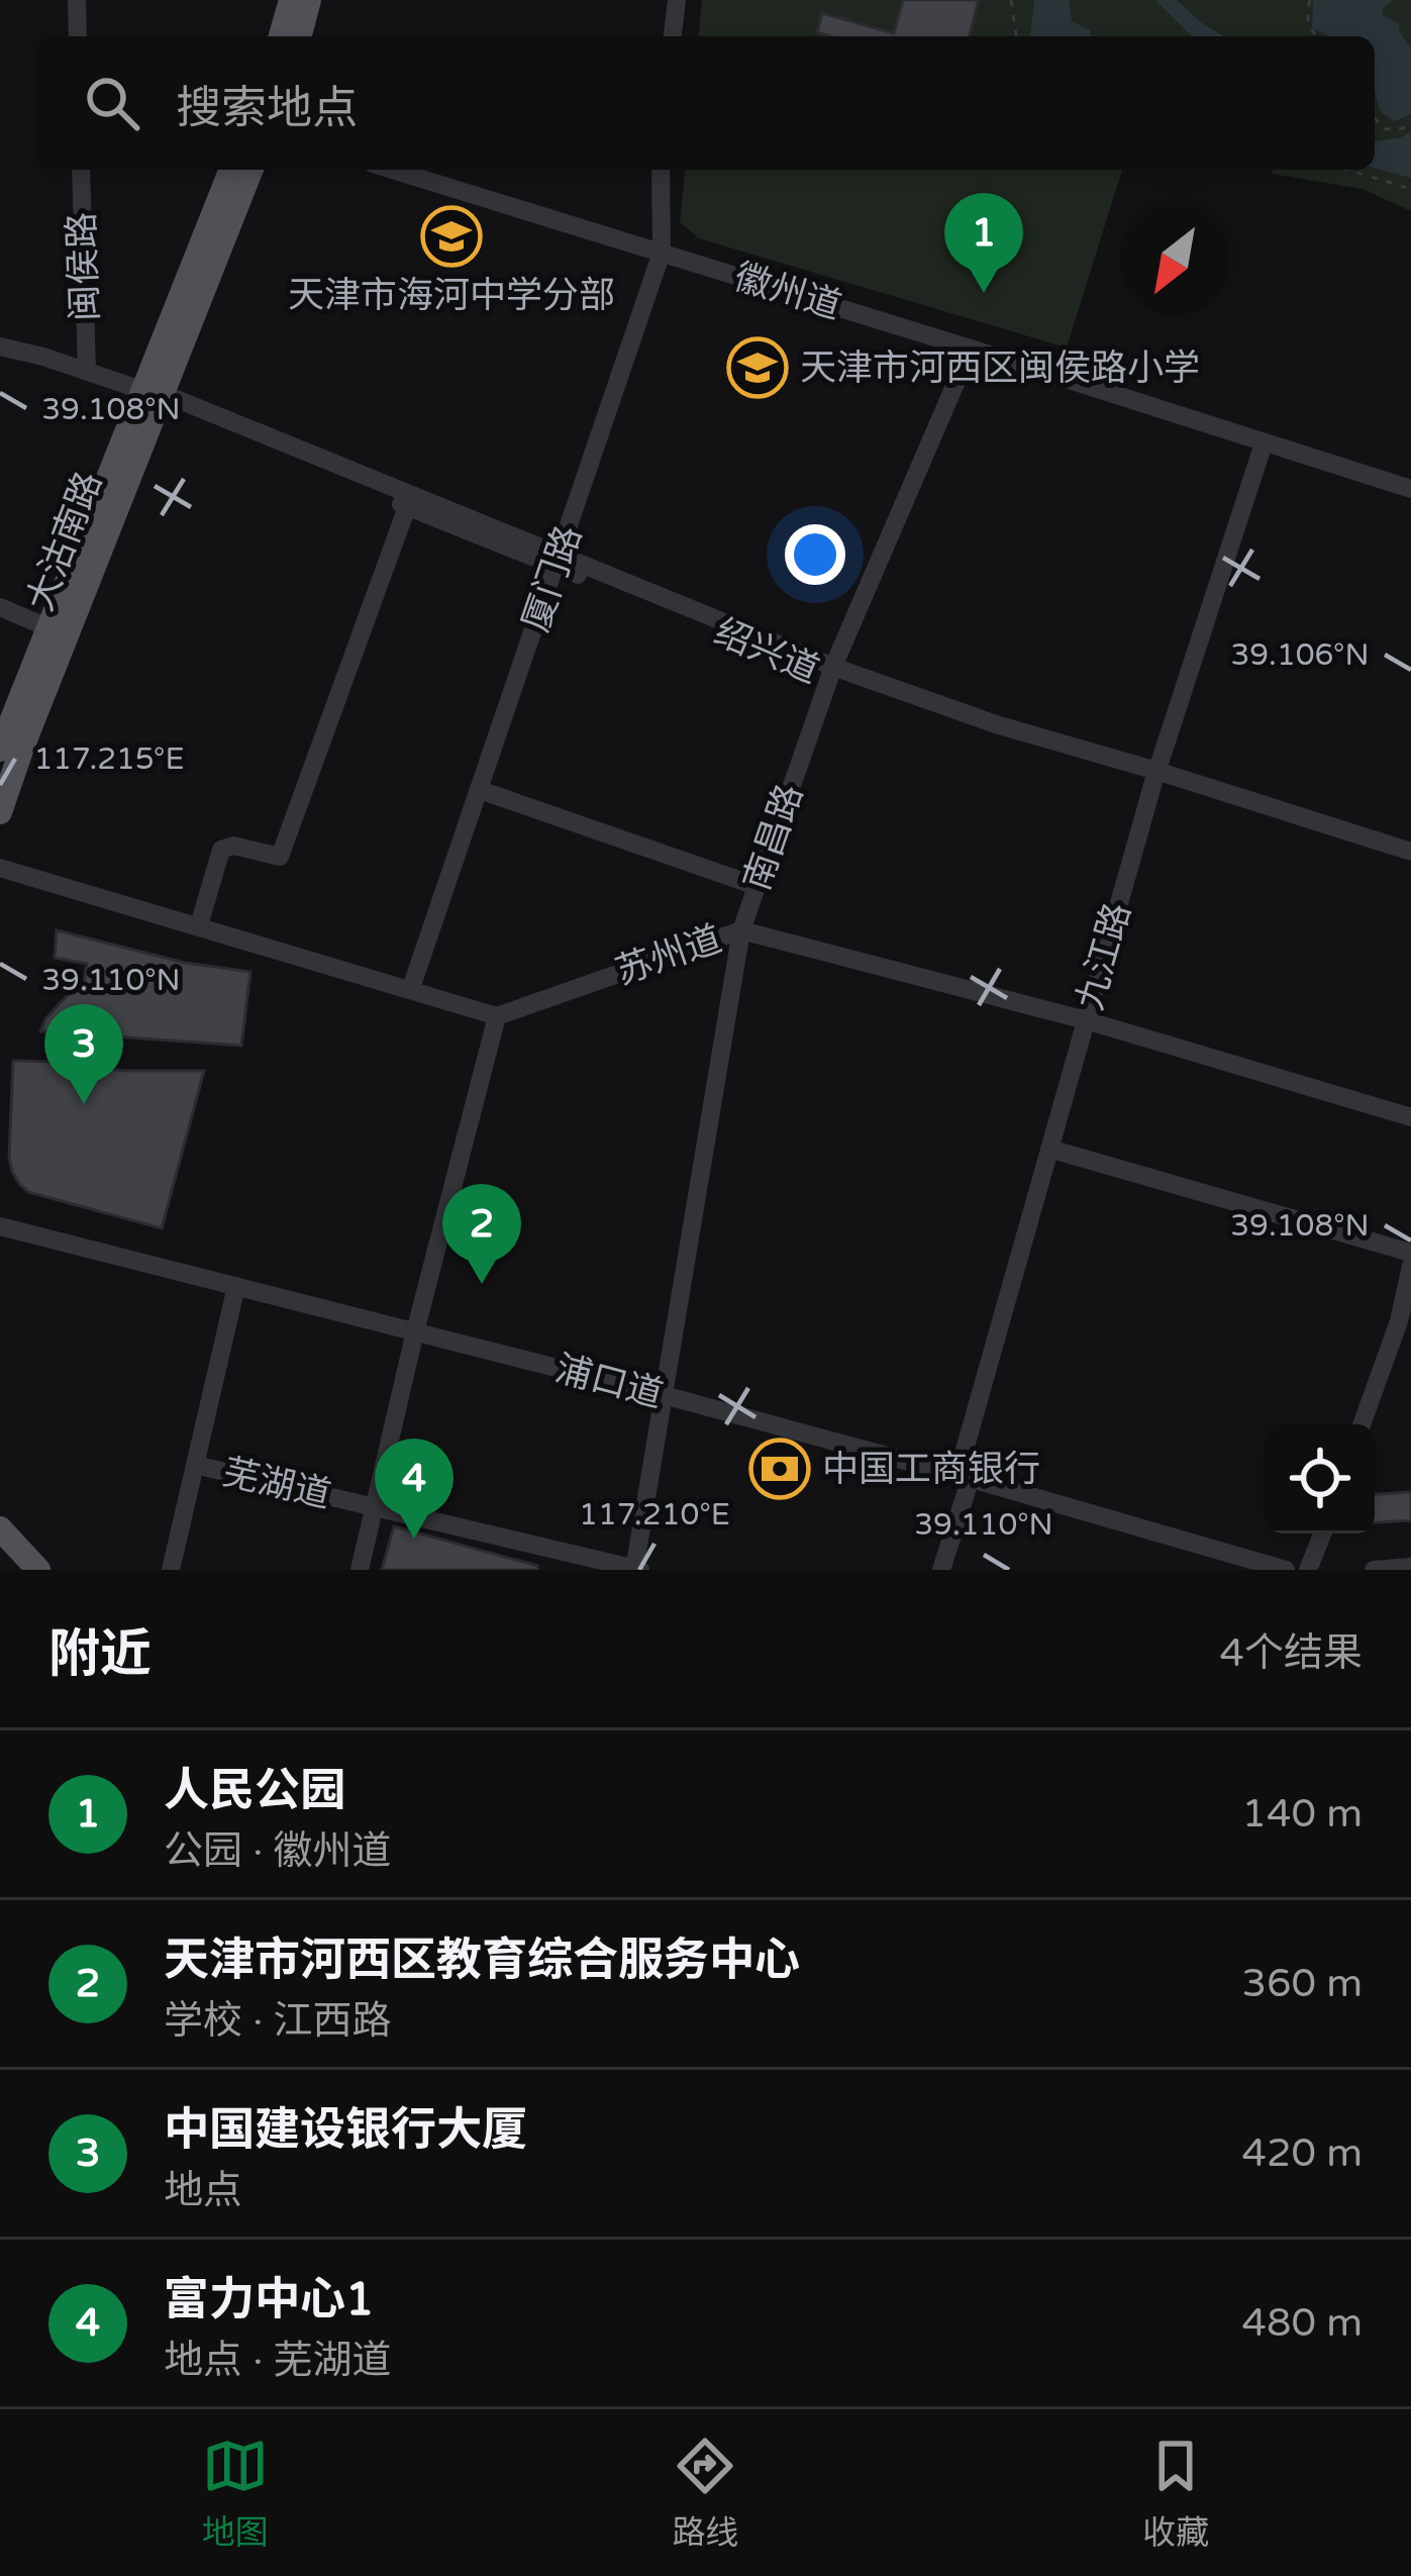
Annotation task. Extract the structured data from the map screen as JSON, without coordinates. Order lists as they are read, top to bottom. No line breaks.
{"streets":{"main road":["大沽南路"],"street":["闽侯路","徽州道","厦门路","绍兴道","南昌路","苏州道","九江路","浦口道","芜湖道"]},"crossings":[["闽侯路","绍兴道"],["徽州道","厦门路"],["徽州道","南昌路"],["徽州道","九江路"],["大沽南路","绍兴道"],["厦门路","绍兴道"],["绍兴道","南昌路"],["绍兴道","九江路"],["南昌路","苏州道"],["南昌路","浦口道"],["南昌路","芜湖道"],["苏州道","九江路"],["九江路","浦口道"]],"places":{"school or university":["天津市海河中学分部","天津市河西区闽侯路小学"],"bank":["中国工商银行"]},"north":"bottom left","page":{"search":"搜索地点","pins":["1","3","2","4"],"heading":["附近","4个结果"],"list":[{"mark":"1","name":"人民公园","note":"公园 · 徽州道","value":"140 m"},{"mark":"2","name":"天津市河西区教育综合服务中心","note":"学校 · 江西路","value":"360 m"},{"mark":"3","name":"中国建设银行大厦","note":"地点","value":"420 m"},{"mark":"4","name":"富力中心1","note":"地点 · 芜湖道","value":"480 m"}],"nav":["地图","路线","收藏"]},"coordinates":["39.108°N","39.106°N","117.215°E","39.110°N","117.210°E"]}
